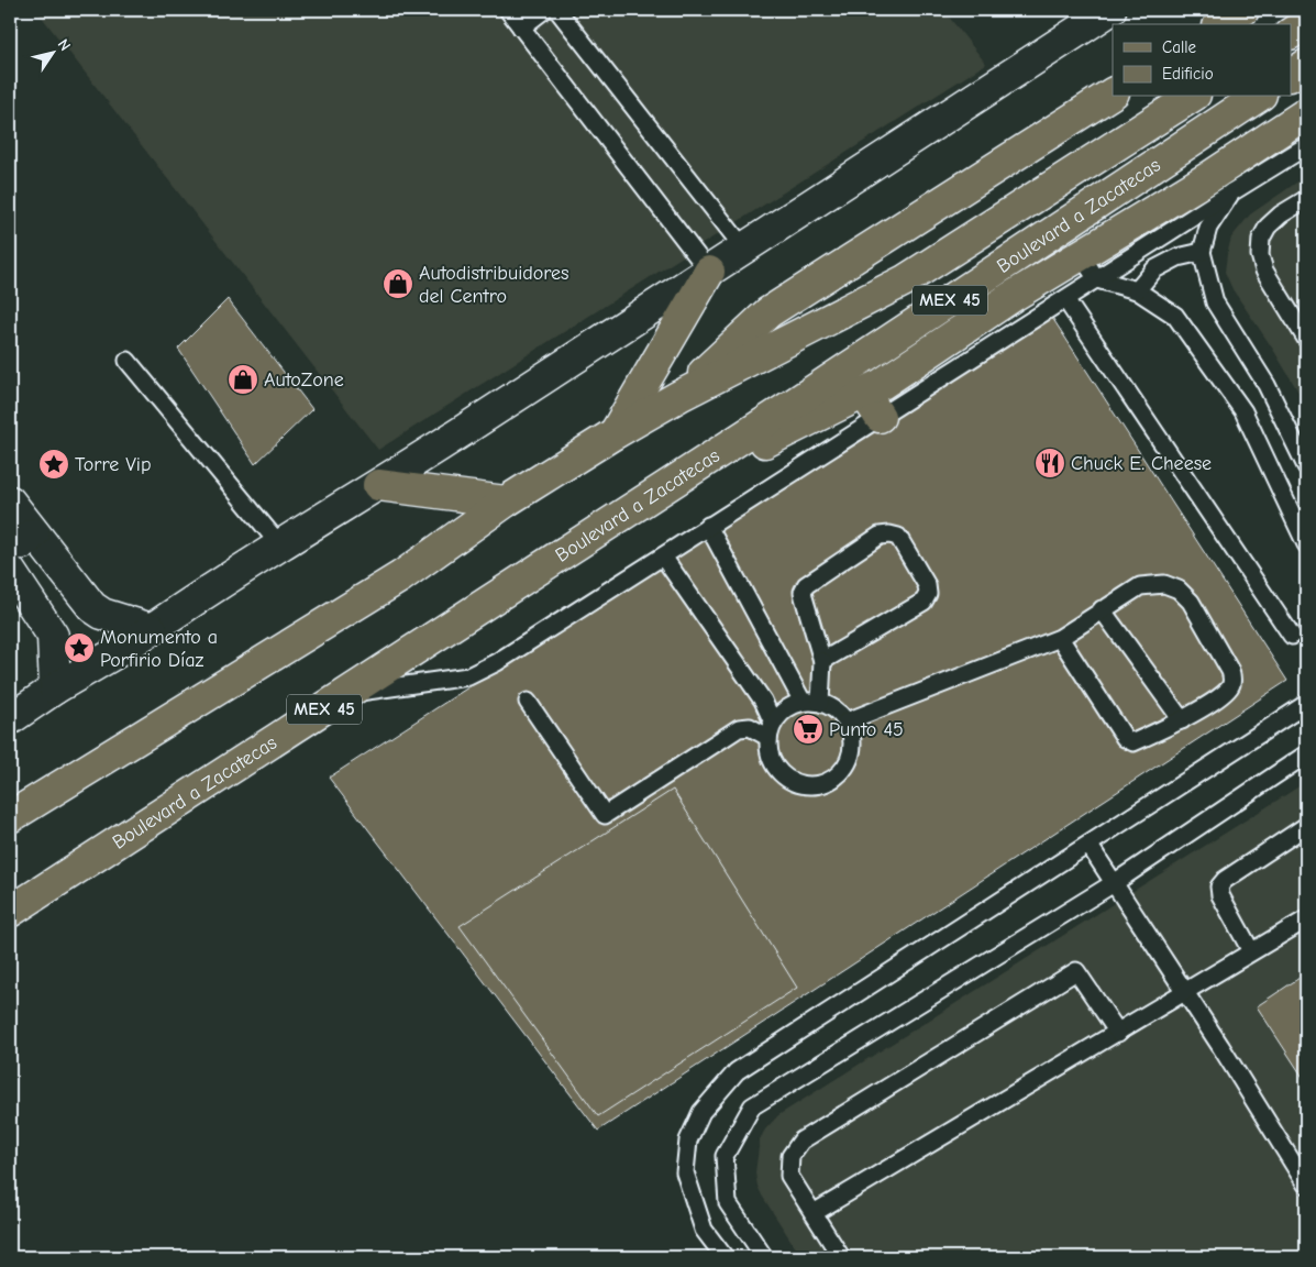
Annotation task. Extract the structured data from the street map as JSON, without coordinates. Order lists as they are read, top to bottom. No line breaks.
{"streets":{"main road":["Boulevard a Zacatecas","MEX 45"]},"places":{"shop":["Autodistribuidores del Centro","AutoZone"],"restaurant":["Chuck E. Cheese"],"place":["Torre Vip","Monumento a Porfirio Díaz"],"supermarket":["Punto 45"]},"legend":["Calle","Edificio"],"north":"top right"}
